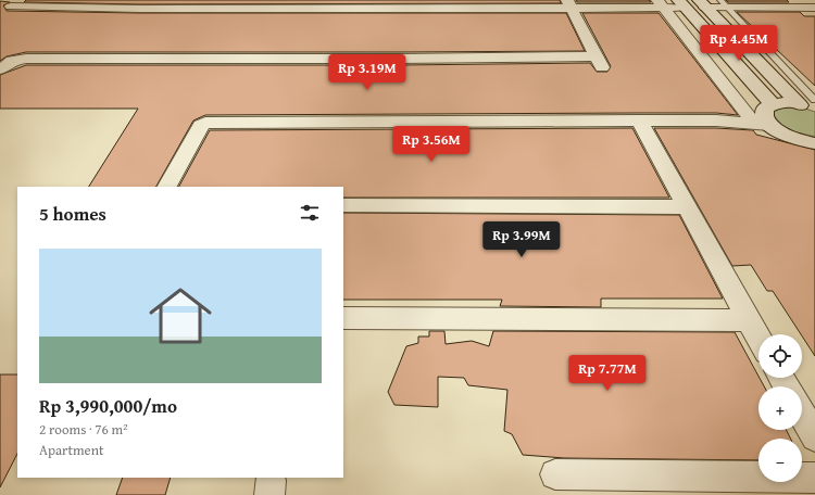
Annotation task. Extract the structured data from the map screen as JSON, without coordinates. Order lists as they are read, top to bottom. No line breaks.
{"page":{"price":["Rp 4.45M","Rp 3.19M","Rp 3.56M","Rp 3.99M","Rp 7.77M"],"heading":"5 homes","list":[{"name":"Rp 3,990,000/mo","note":"2 rooms · 76 m² · Apartment"}],"map_buttons":["+","−"]}}
